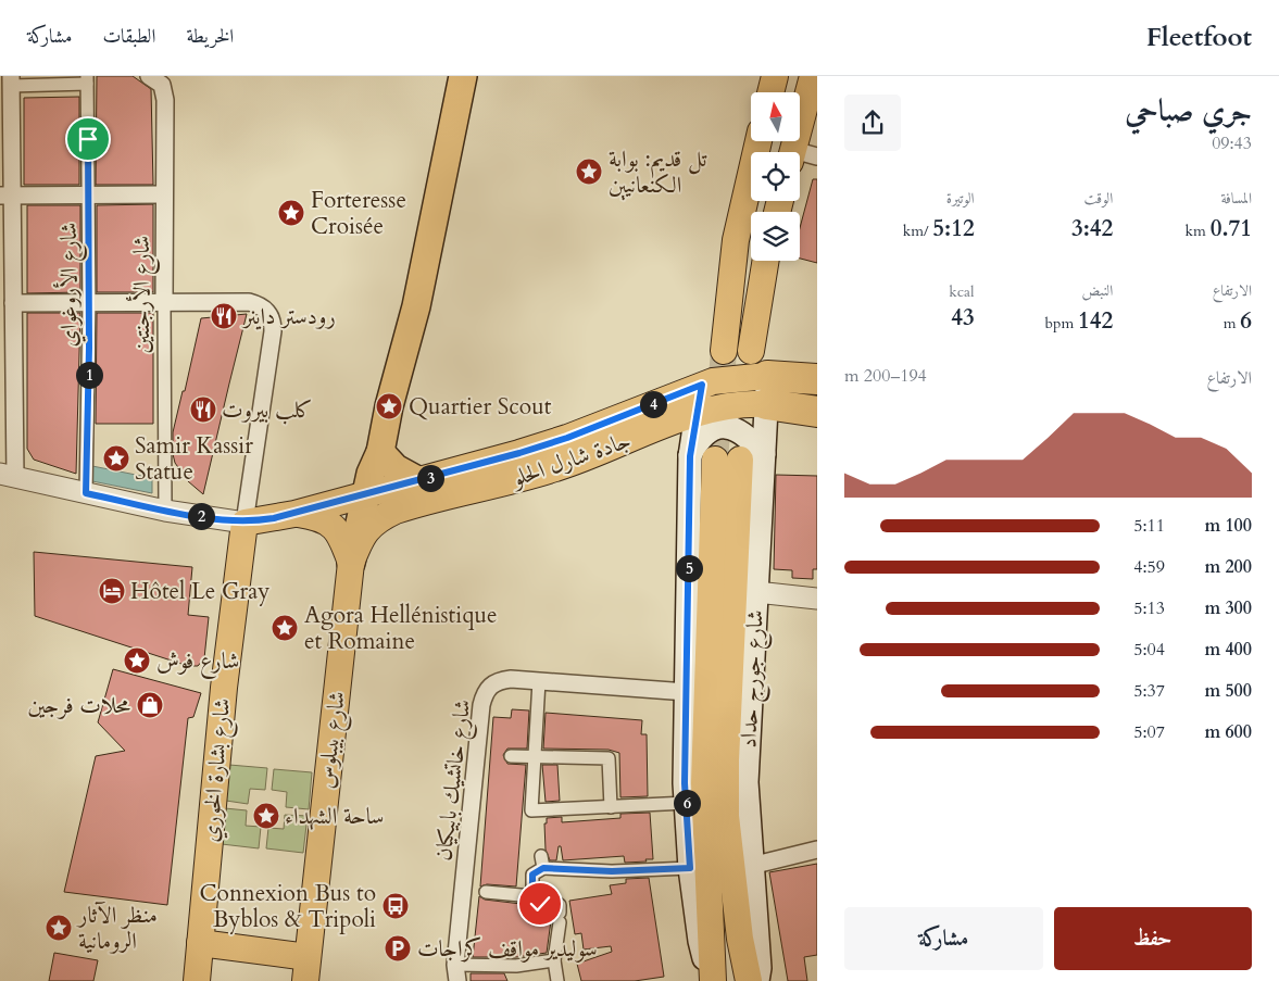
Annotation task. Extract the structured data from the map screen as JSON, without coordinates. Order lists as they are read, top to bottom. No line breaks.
{"streets":{"highway":["جادة شارل الحلو"],"main road":["شارع جورج حداد","شارع بيبلوس","شارع بشارة الخوري"],"street":["شارع الأروغواي","شارع الأرجنتين","شارع خاتشيك بابيكيان"]},"crossings":[["شارع الأروغواي","شارع بشارة الخوري"],["شارع الأرجنتين","شارع بشارة الخوري"],["جادة شارل الحلو","شارع جورج حداد"],["جادة شارل الحلو","شارع بيبلوس"],["جادة شارل الحلو","شارع بشارة الخوري"],["شارع جورج حداد","شارع خاتشيك بابيكيان"]],"places":{"place":["تل قديم: بوابة الكنعانيين","Forteresse Croisée","Quartier Scout","Samir Kassir Statue","Agora Hellénistique et Romaine","شارع فوش","ساحة الشهداء","منظر الآثار الرومانية"],"restaurant":["رودستر داينر","كلب بيروت"],"hotel":["Hôtel Le Gray"],"shop":["محلات فرجين"],"bus stop":["Connexion Bus to Byblos & Tripoli"],"parking":["سوليدير مواقف كراجات"]},"north":"top","page":{"header":"Fleetfoot","nav":["الخريطة","الطبقات","مشاركة"],"heading":["جري صباحي","09:43"],"stats":[["المسافة","0.71 km"],["الوقت","3:42"],["الوتيرة","5:12 /km"],["الارتفاع","6 m"],["النبض","142 bpm"],["kcal","43"]],"chart":["الارتفاع","194–200 m"],"pins":["1","4","3","2","5","6"],"list":[{"name":"100 m","note":"5:11"},{"name":"200 m","note":"4:59"},{"name":"300 m","note":"5:13"},{"name":"400 m","note":"5:04"},{"name":"500 m","note":"5:37"},{"name":"600 m","note":"5:07"}],"buttons":["حفظ","مشاركة"]}}
